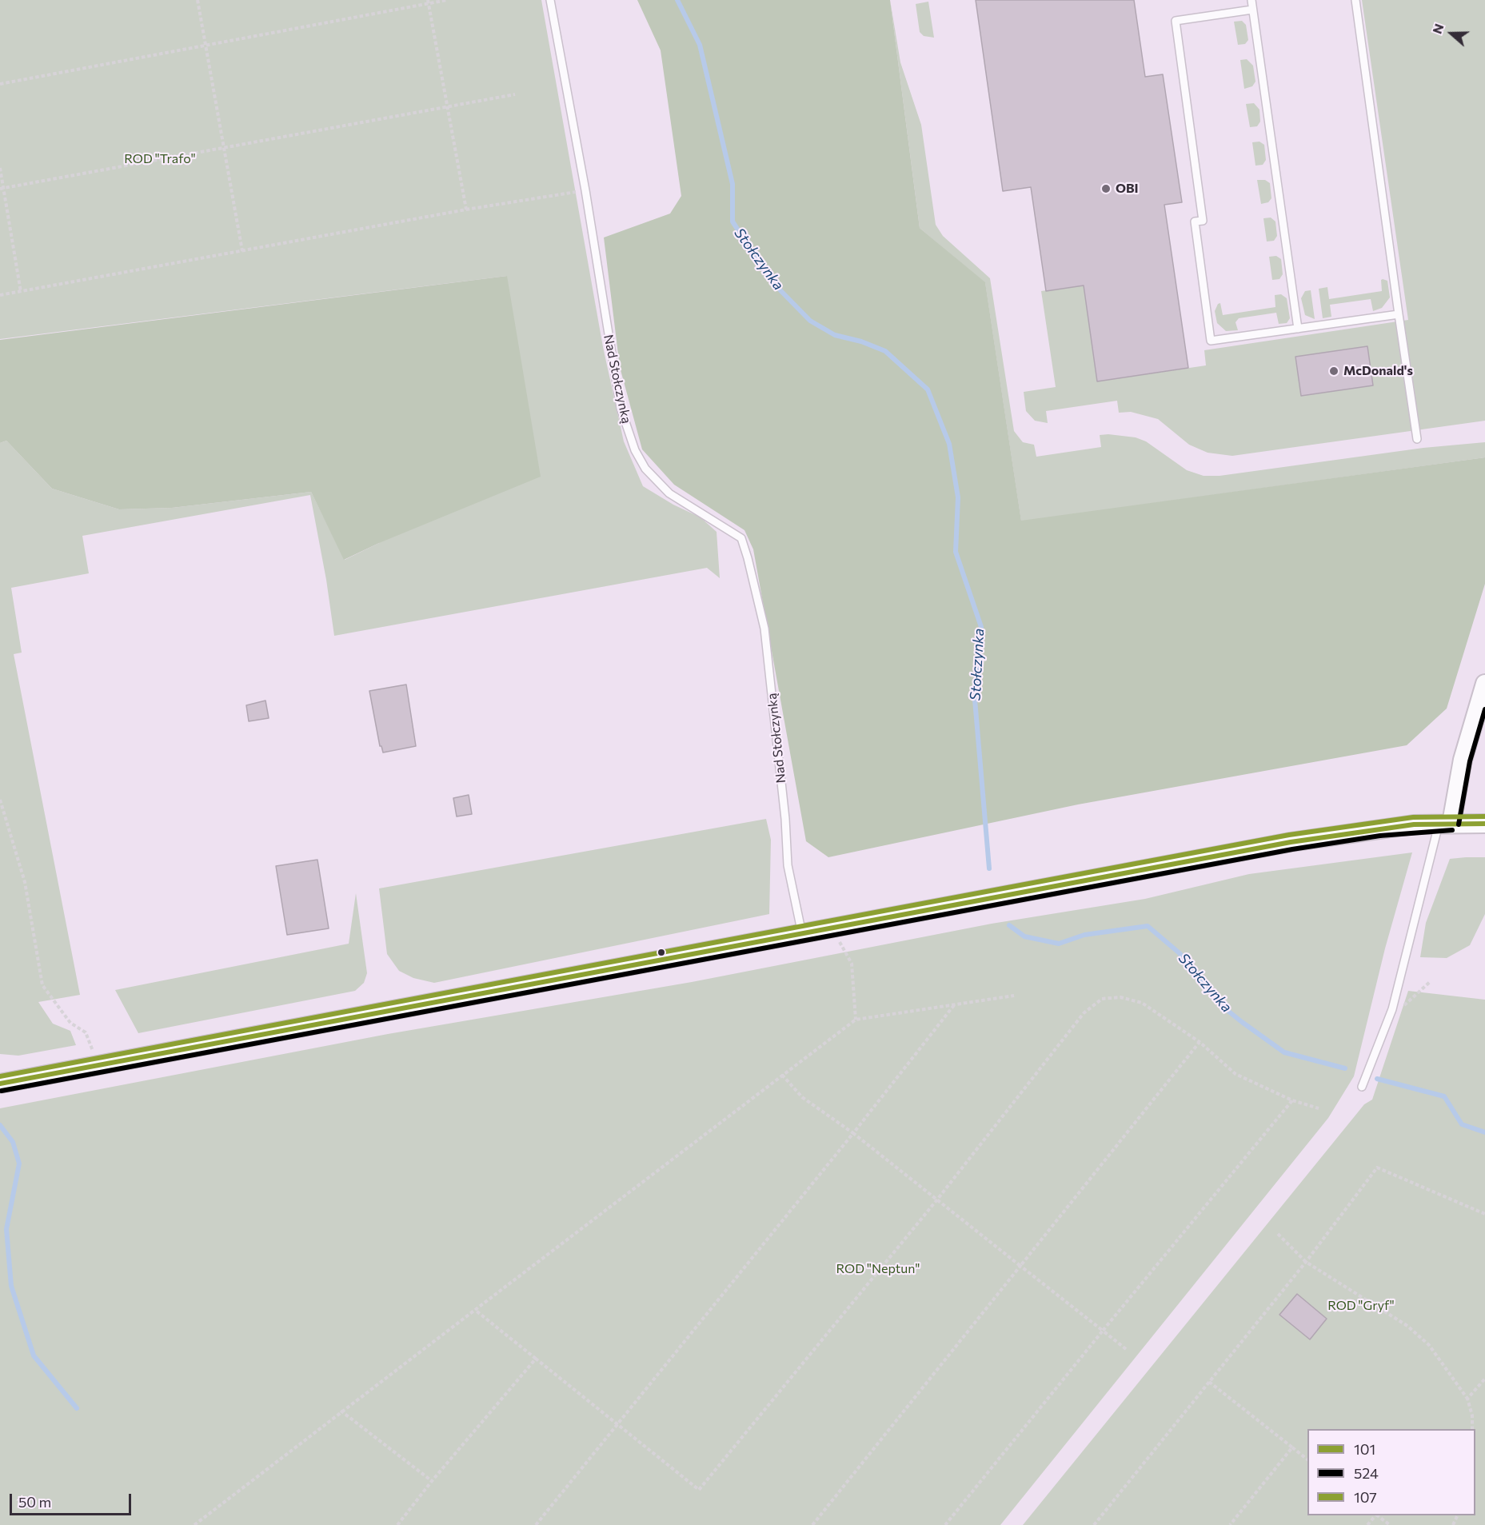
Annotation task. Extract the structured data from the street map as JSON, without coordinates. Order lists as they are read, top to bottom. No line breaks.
{"streets":{"lane":["Nad Stołczynką"]},"water":["Stołczynka"],"parks":["ROD \"Trafo\"","ROD \"Neptun\"","ROD \"Gryf\""],"places":["OBI","McDonald's"],"lines":["transit line 524","transit line 107","transit line 101"],"legend":["101","524","107"],"scale_bar":"50 m","north":"left"}
